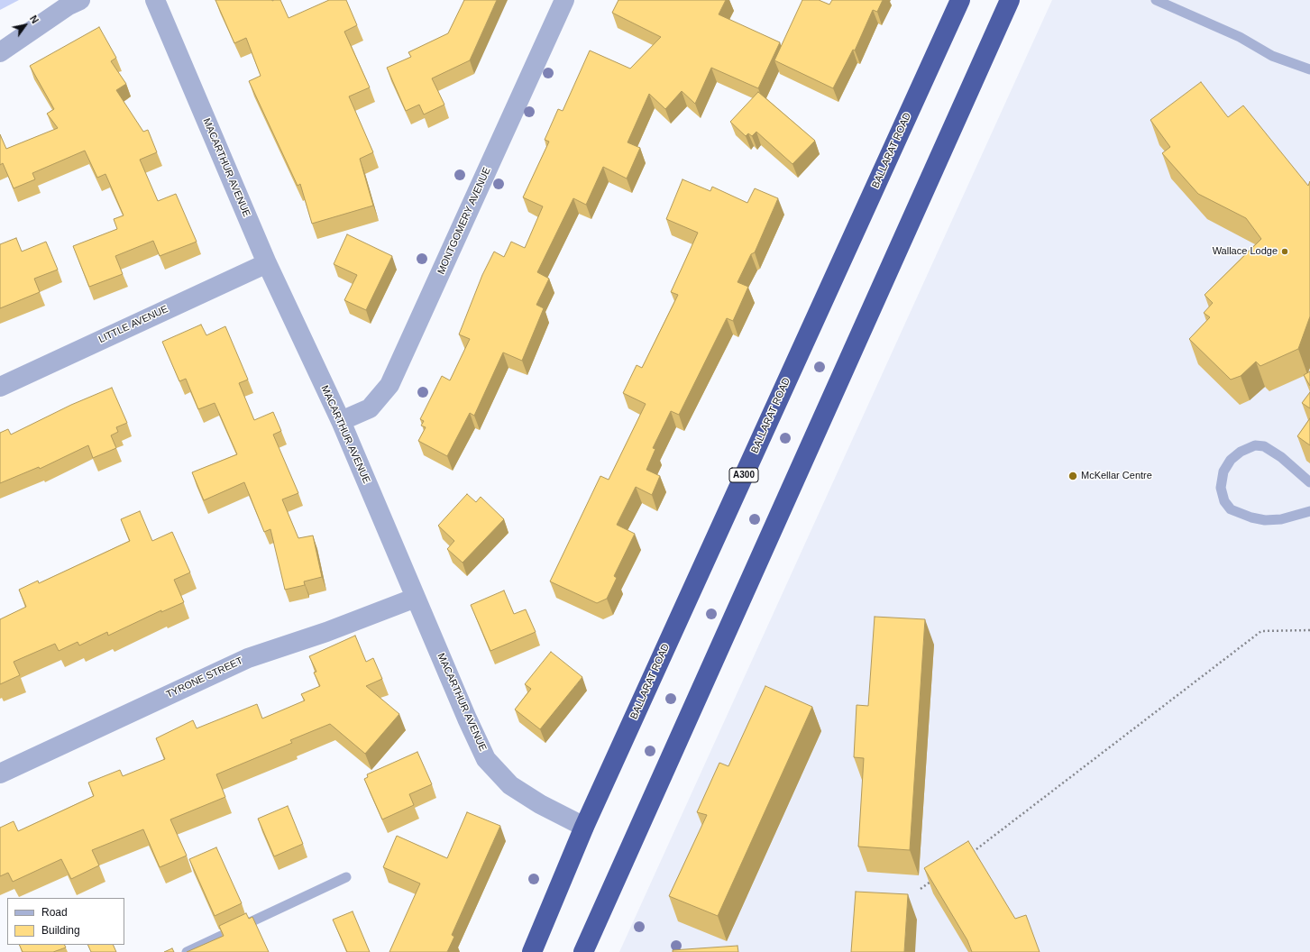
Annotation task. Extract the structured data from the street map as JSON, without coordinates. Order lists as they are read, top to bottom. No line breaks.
{"streets":{"highway":["BALLARAT ROAD","A300"],"street":["MACARTHUR AVENUE","MONTGOMERY AVENUE","LITTLE AVENUE","TYRONE STREET"]},"crossings":[["BALLARAT ROAD","MACARTHUR AVENUE"],["MACARTHUR AVENUE","MONTGOMERY AVENUE"],["MACARTHUR AVENUE","LITTLE AVENUE"],["MACARTHUR AVENUE","TYRONE STREET"]],"places":["Wallace Lodge","McKellar Centre"],"legend":["Road","Building"],"north":"top right"}
